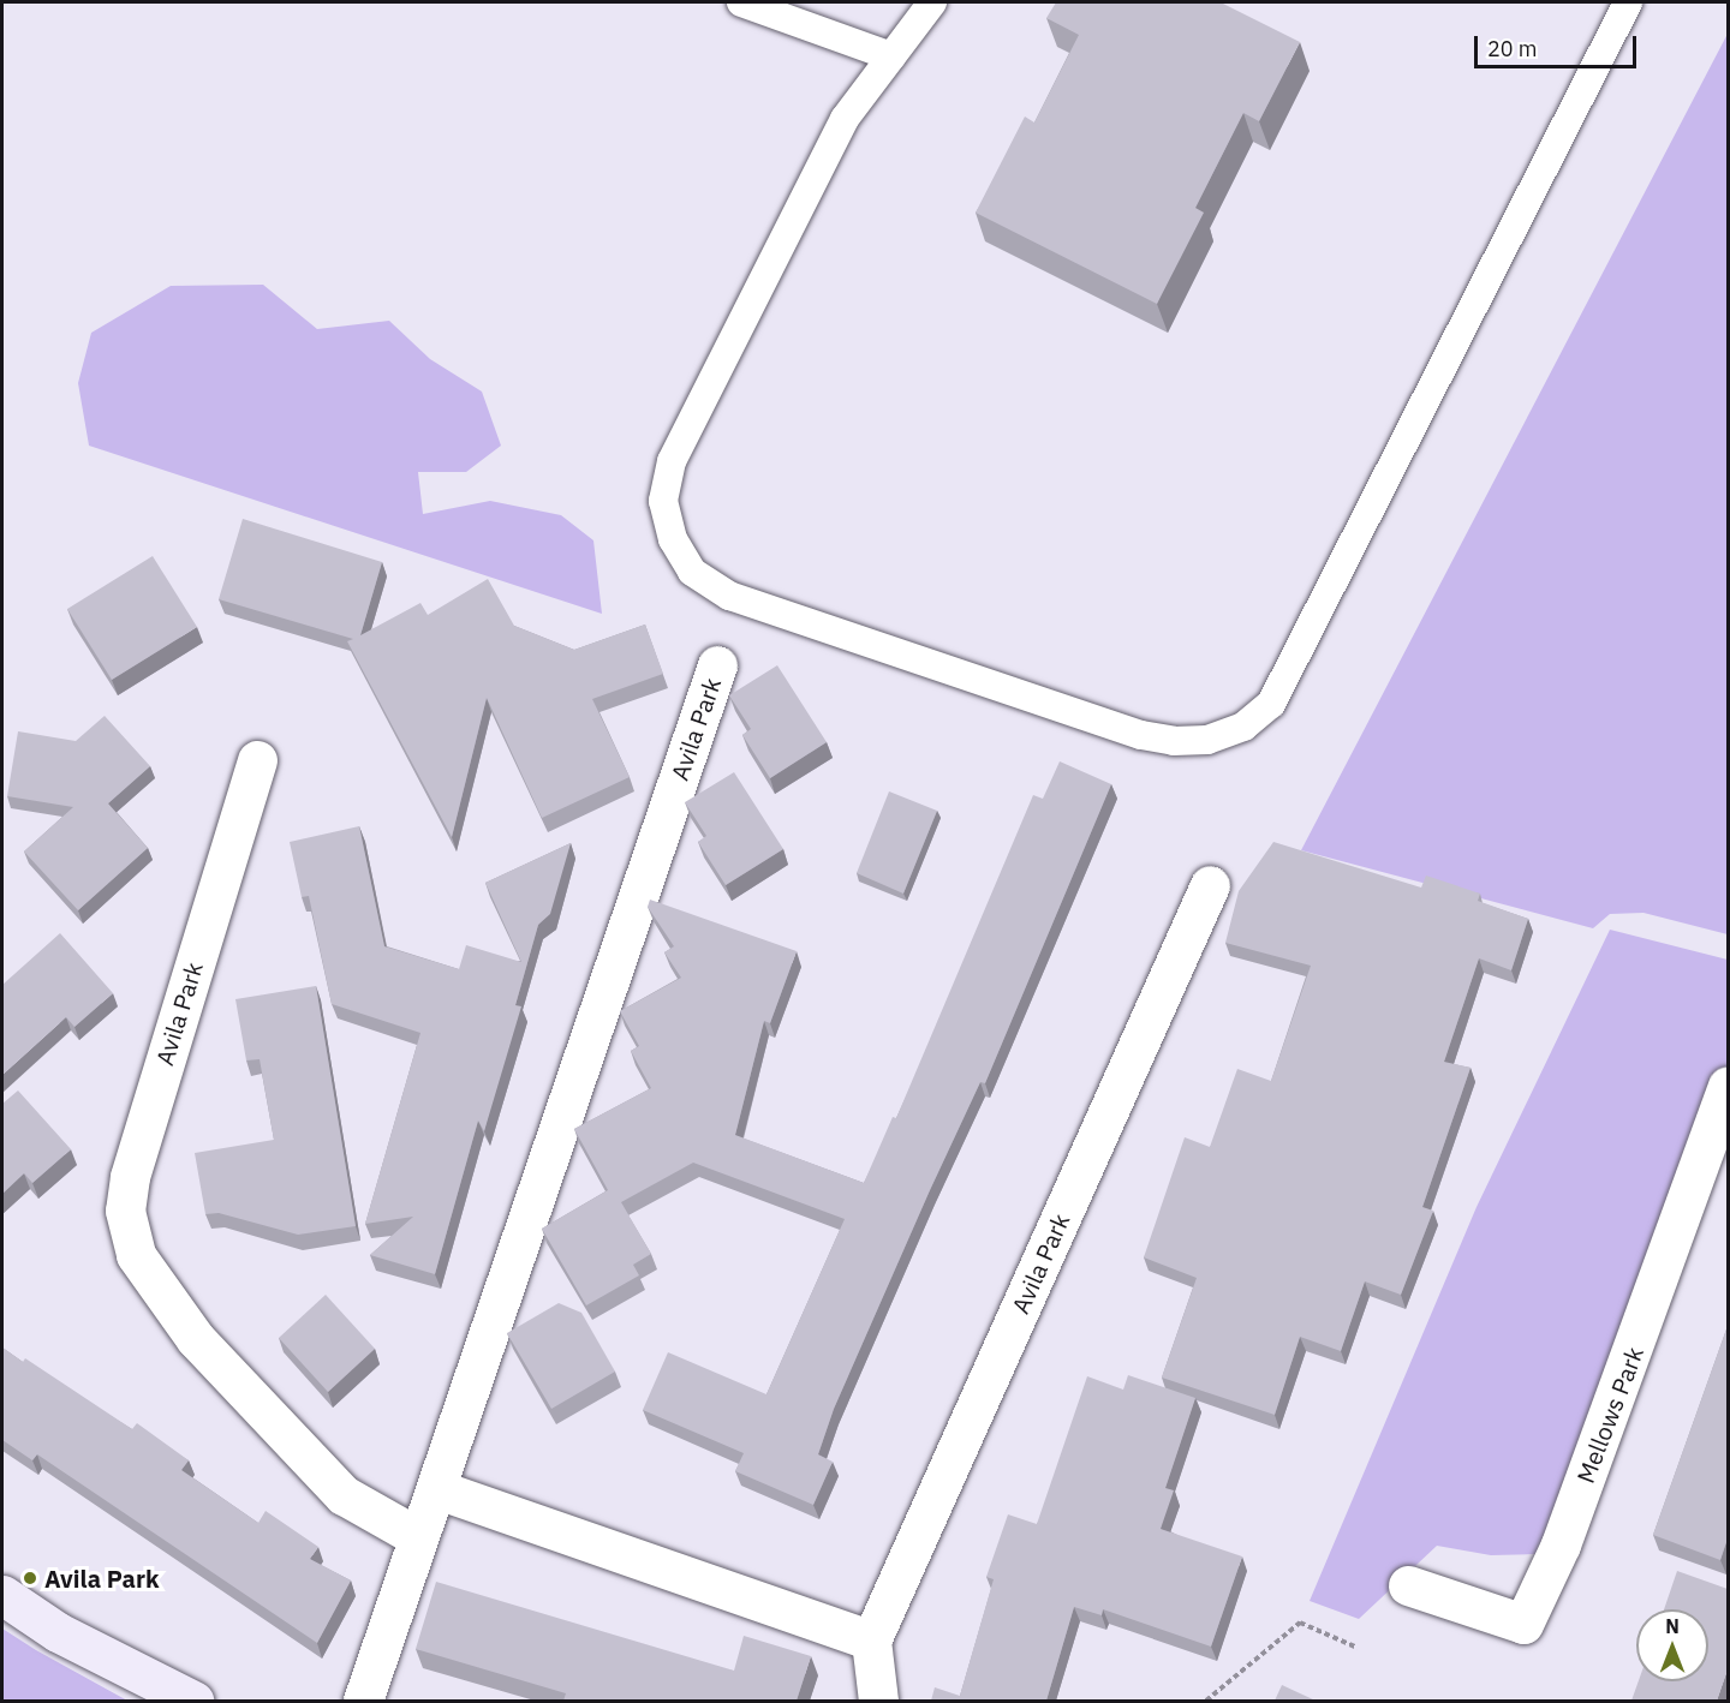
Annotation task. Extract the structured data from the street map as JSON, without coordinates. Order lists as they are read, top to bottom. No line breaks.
{"streets":{"street":["Avila Park","Mellows Park"]},"places":["Avila Park"],"scale_bar":"20 m","north":"top"}
